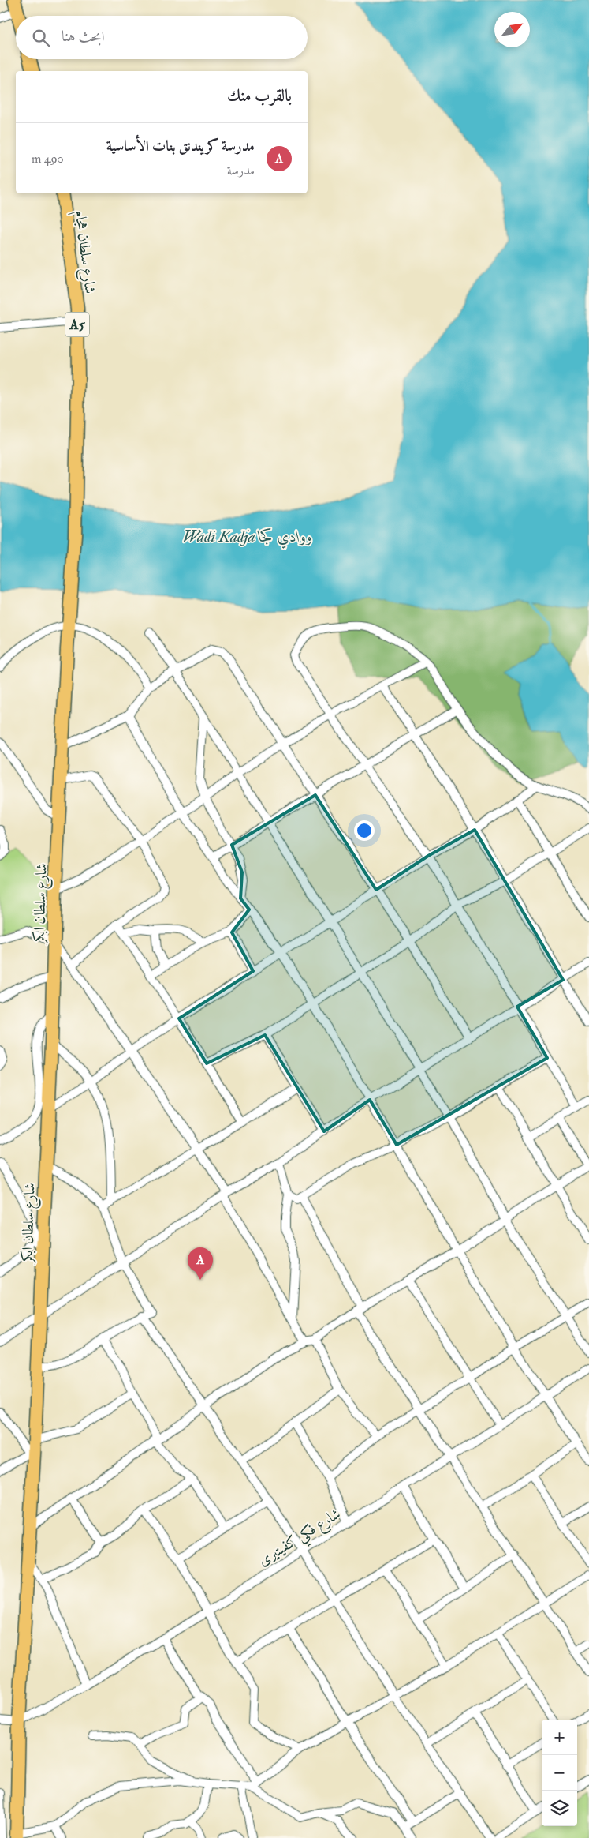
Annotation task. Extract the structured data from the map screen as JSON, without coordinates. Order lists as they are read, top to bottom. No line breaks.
{"streets":{"highway":["شارع سلطان هجام","A5","شارع سلطان ابكر"],"street":["شارع فكي كفيتيرى"]},"crossings":[["شارع سلطان هجام","شارع سلطان ابكر"],["شارع سلطان ابكر","شارع فكي كفيتيرى"]],"water":["Wadi Kadja ووادي كجا"],"north":"top right","page":{"search":"ابحث هنا","heading":"بالقرب منك","list":[{"mark":"A","name":"مدرسة كريندنق بنات الأساسية","note":"مدرسة","value":"490 m"}],"pins":"A","map_buttons":["+","−"]}}
